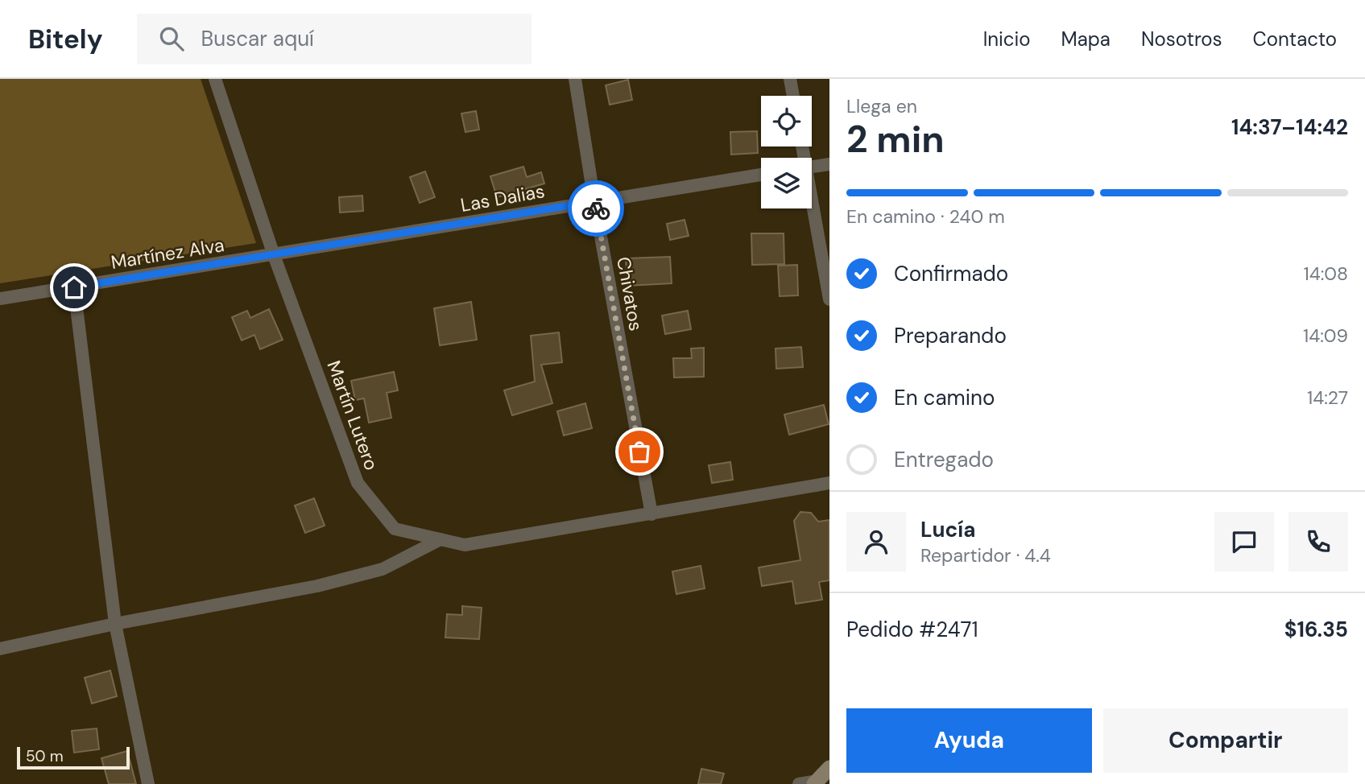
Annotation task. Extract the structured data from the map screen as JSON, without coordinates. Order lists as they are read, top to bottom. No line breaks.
{"streets":{"street":["Las Dalias","Martínez Alva","Chivatos","Martín Lutero"]},"crossings":[["Las Dalias","Martínez Alva"],["Las Dalias","Chivatos"],["Las Dalias","Martín Lutero"],["Martínez Alva","Martín Lutero"],["Chivatos","Martín Lutero"]],"scale_bar":"50 m","page":{"header":"Bitely","search":"Buscar aquí","nav":["Inicio","Mapa","Nosotros","Contacto"],"heading":["2 min","Llega en","14:37–14:42"],"panel":["Lucía","Repartidor · 4.4","Pedido #2471","$16.35"],"bar":"En camino · 240 m","list":[["Confirmado","14:08"],["Preparando","14:09"],["En camino","14:27"],"Entregado"],"buttons":["Ayuda","Compartir"],"scale":"50 m"}}
